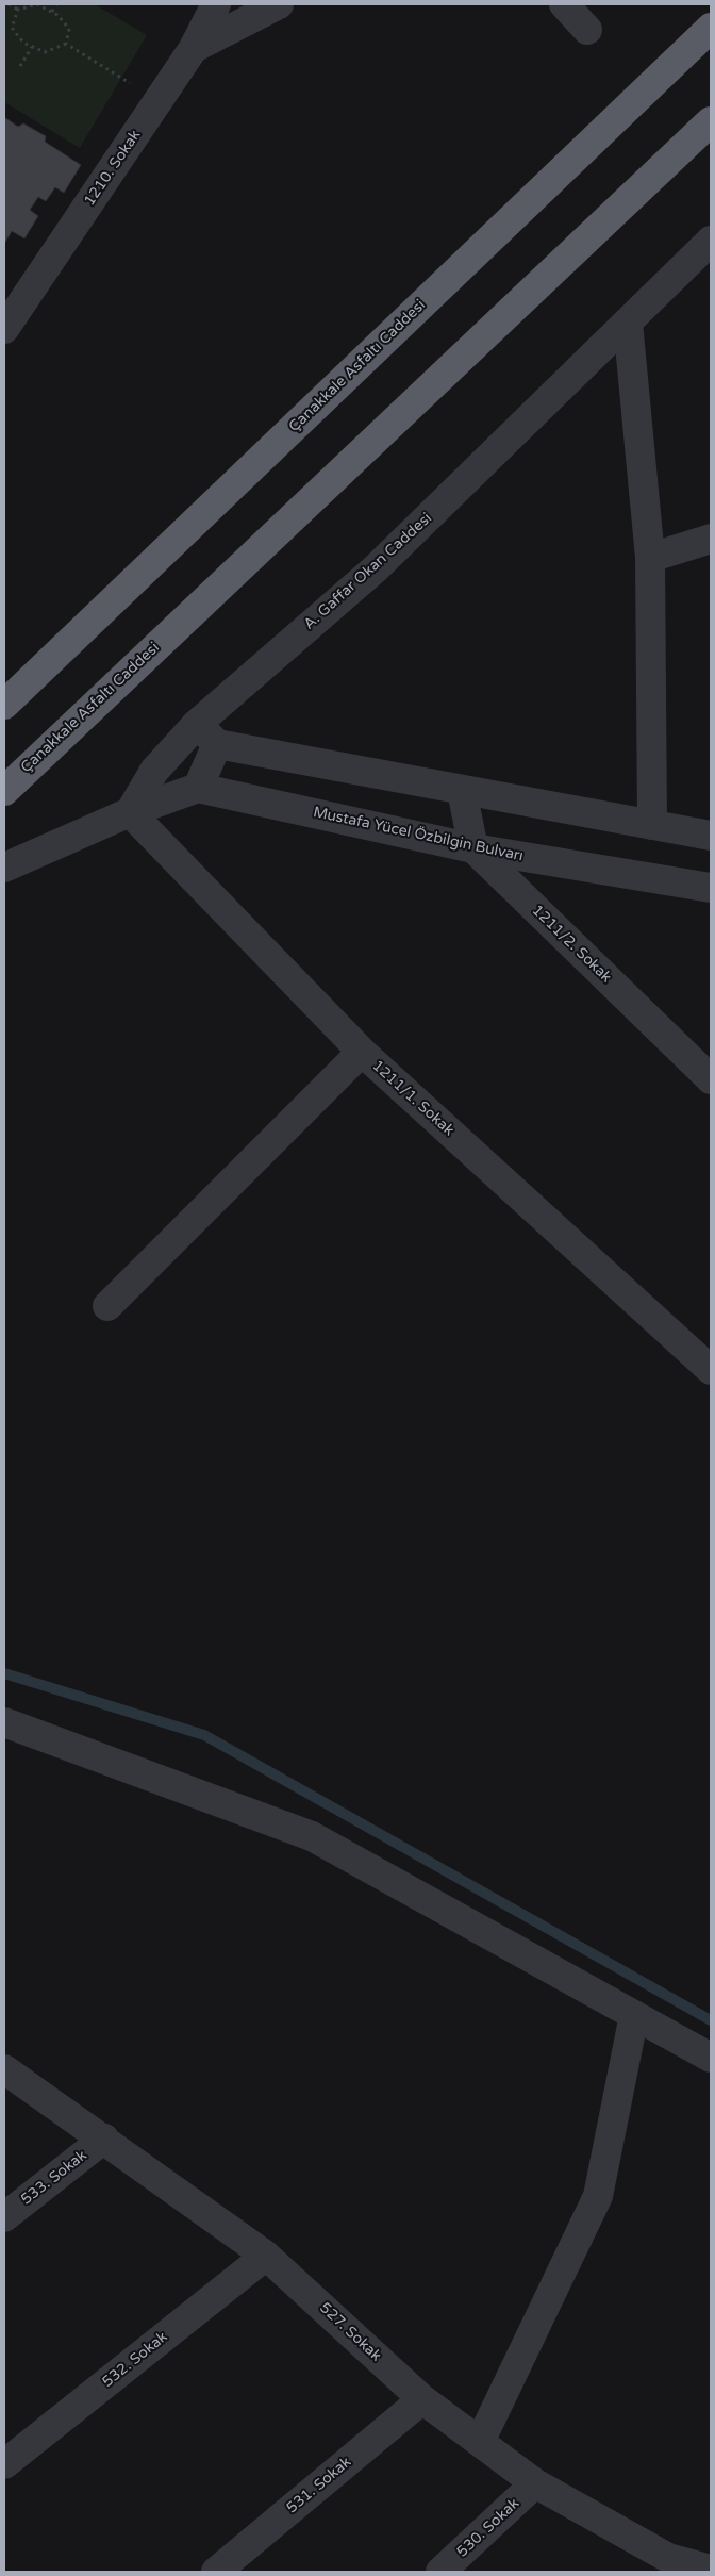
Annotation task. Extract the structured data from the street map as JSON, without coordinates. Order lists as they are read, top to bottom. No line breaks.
{"streets":{"highway":["Çanakkale Asfaltı Caddesi"],"street":["1210. Sokak","A. Gaffar Okan Caddesi","Mustafa Yücel Özbilgin Bulvarı","1211/2. Sokak","1211/1. Sokak","533. Sokak","527. Sokak","532. Sokak","531. Sokak","530. Sokak"]},"crossings":[["A. Gaffar Okan Caddesi","1211/1. Sokak"],["Mustafa Yücel Özbilgin Bulvarı","1211/2. Sokak"],["533. Sokak","527. Sokak"],["527. Sokak","532. Sokak"],["527. Sokak","531. Sokak"],["527. Sokak","530. Sokak"]]}
